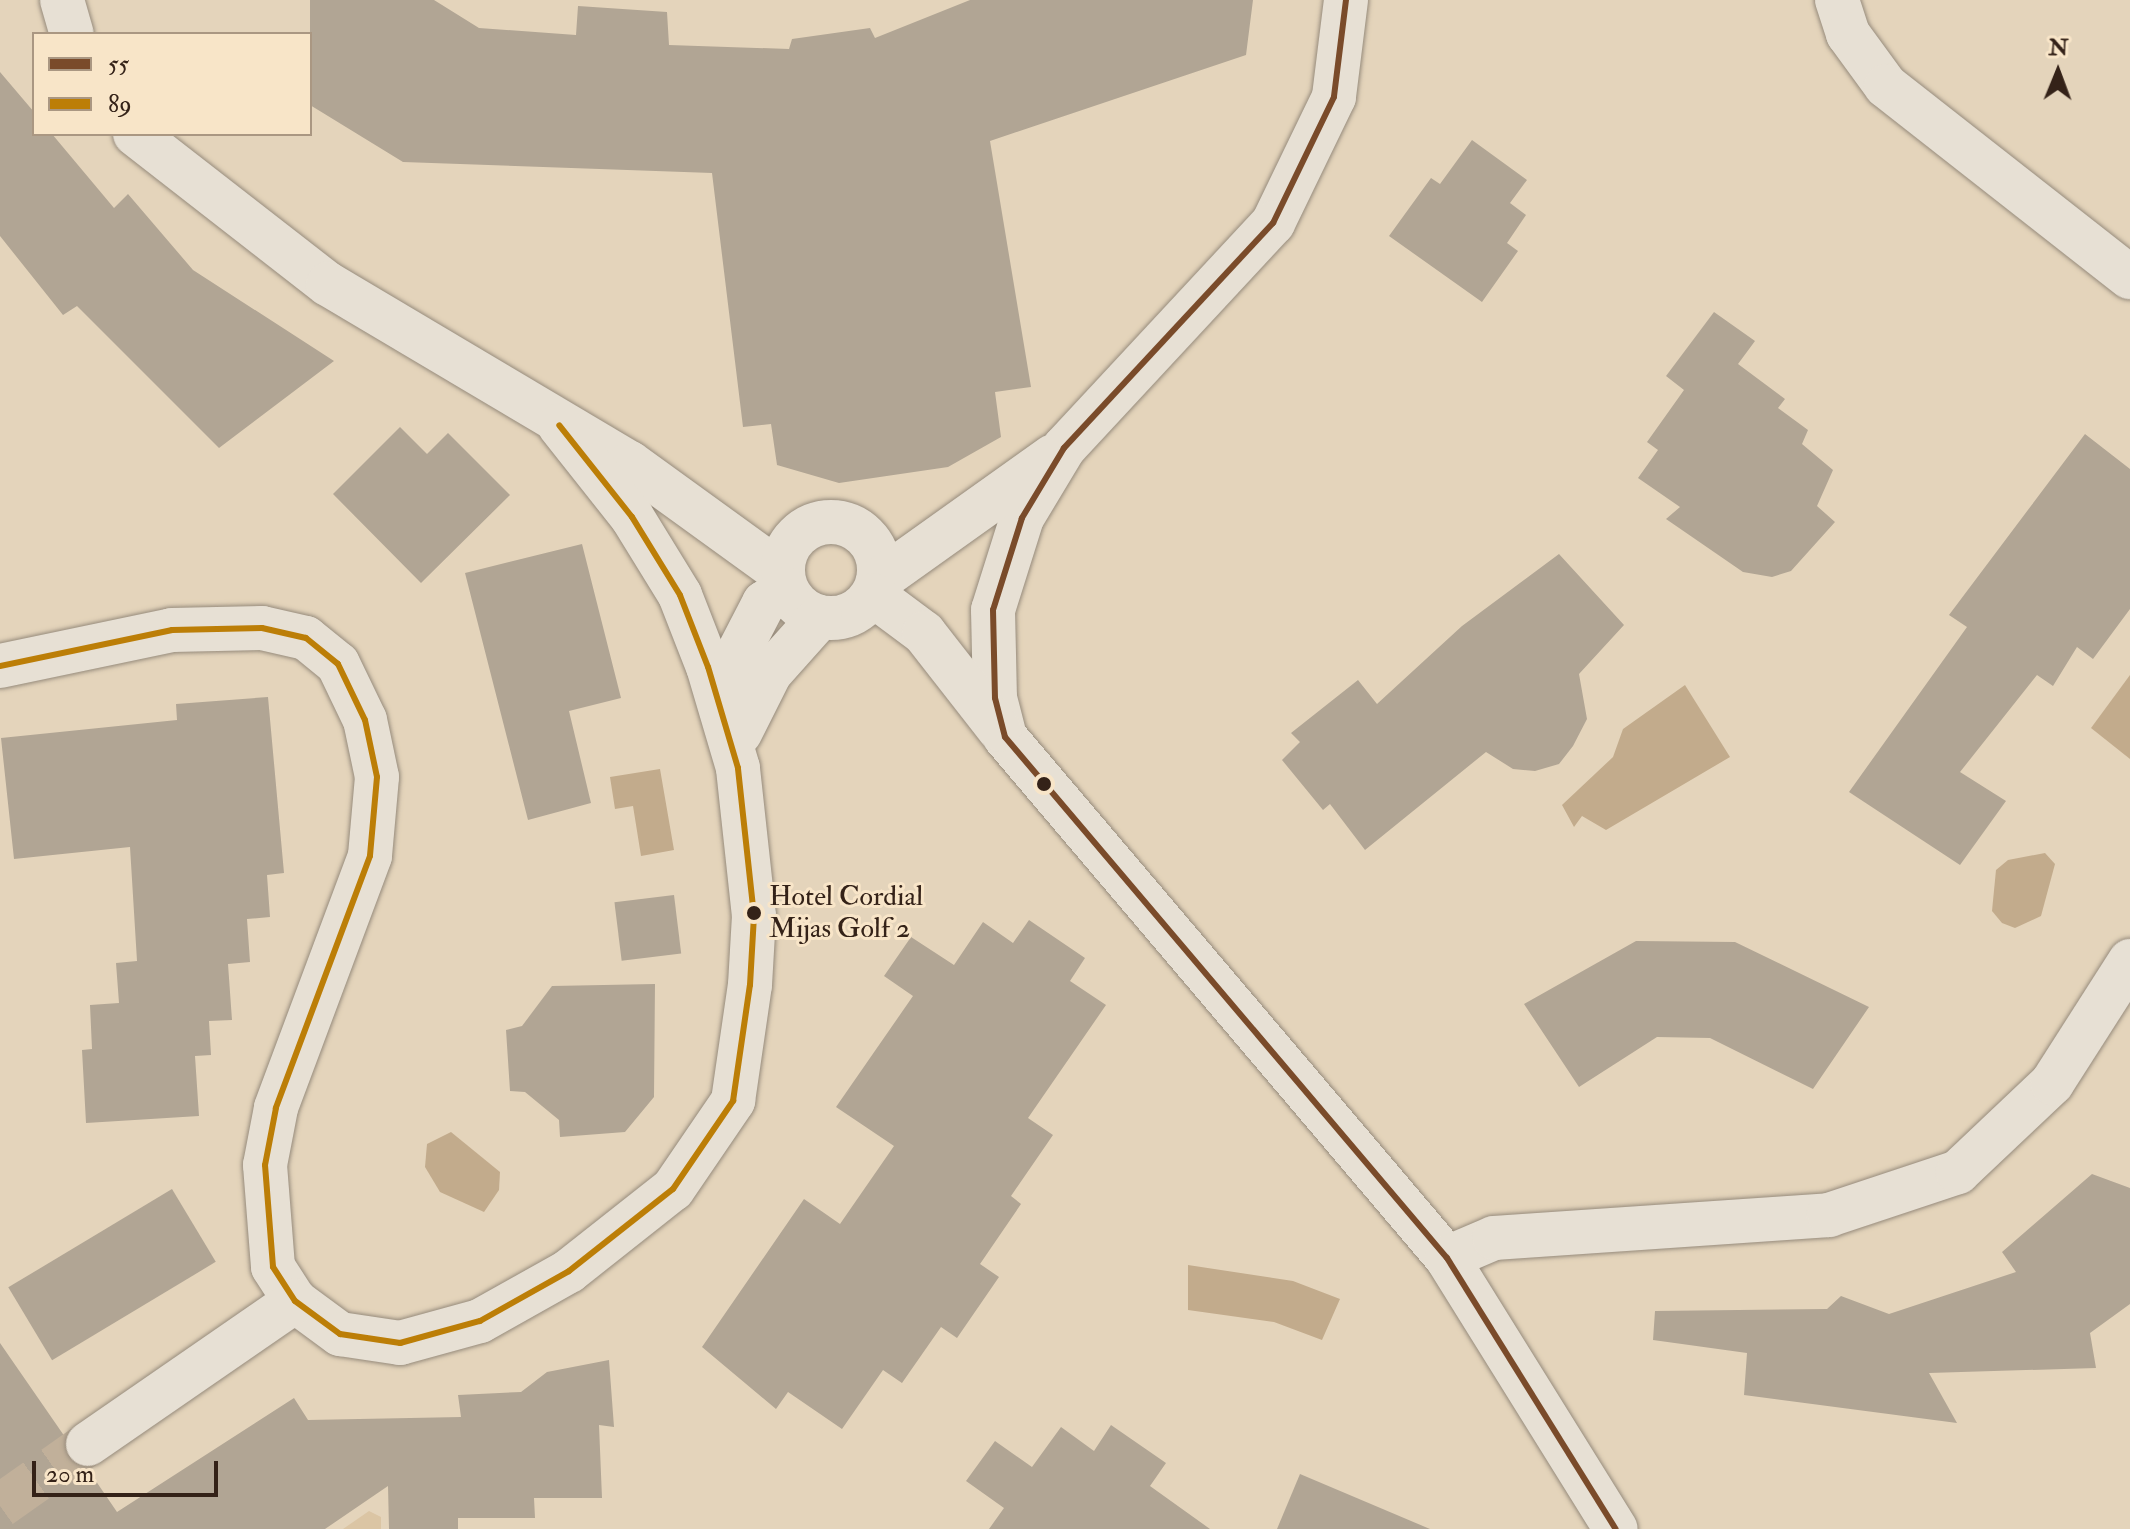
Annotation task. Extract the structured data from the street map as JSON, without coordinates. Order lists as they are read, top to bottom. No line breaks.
{"places":["Hotel Cordial Mijas Golf 2"],"lines":["transit line 55","transit line 89"],"legend":["55","89"],"scale_bar":"20 m","north":"top"}
